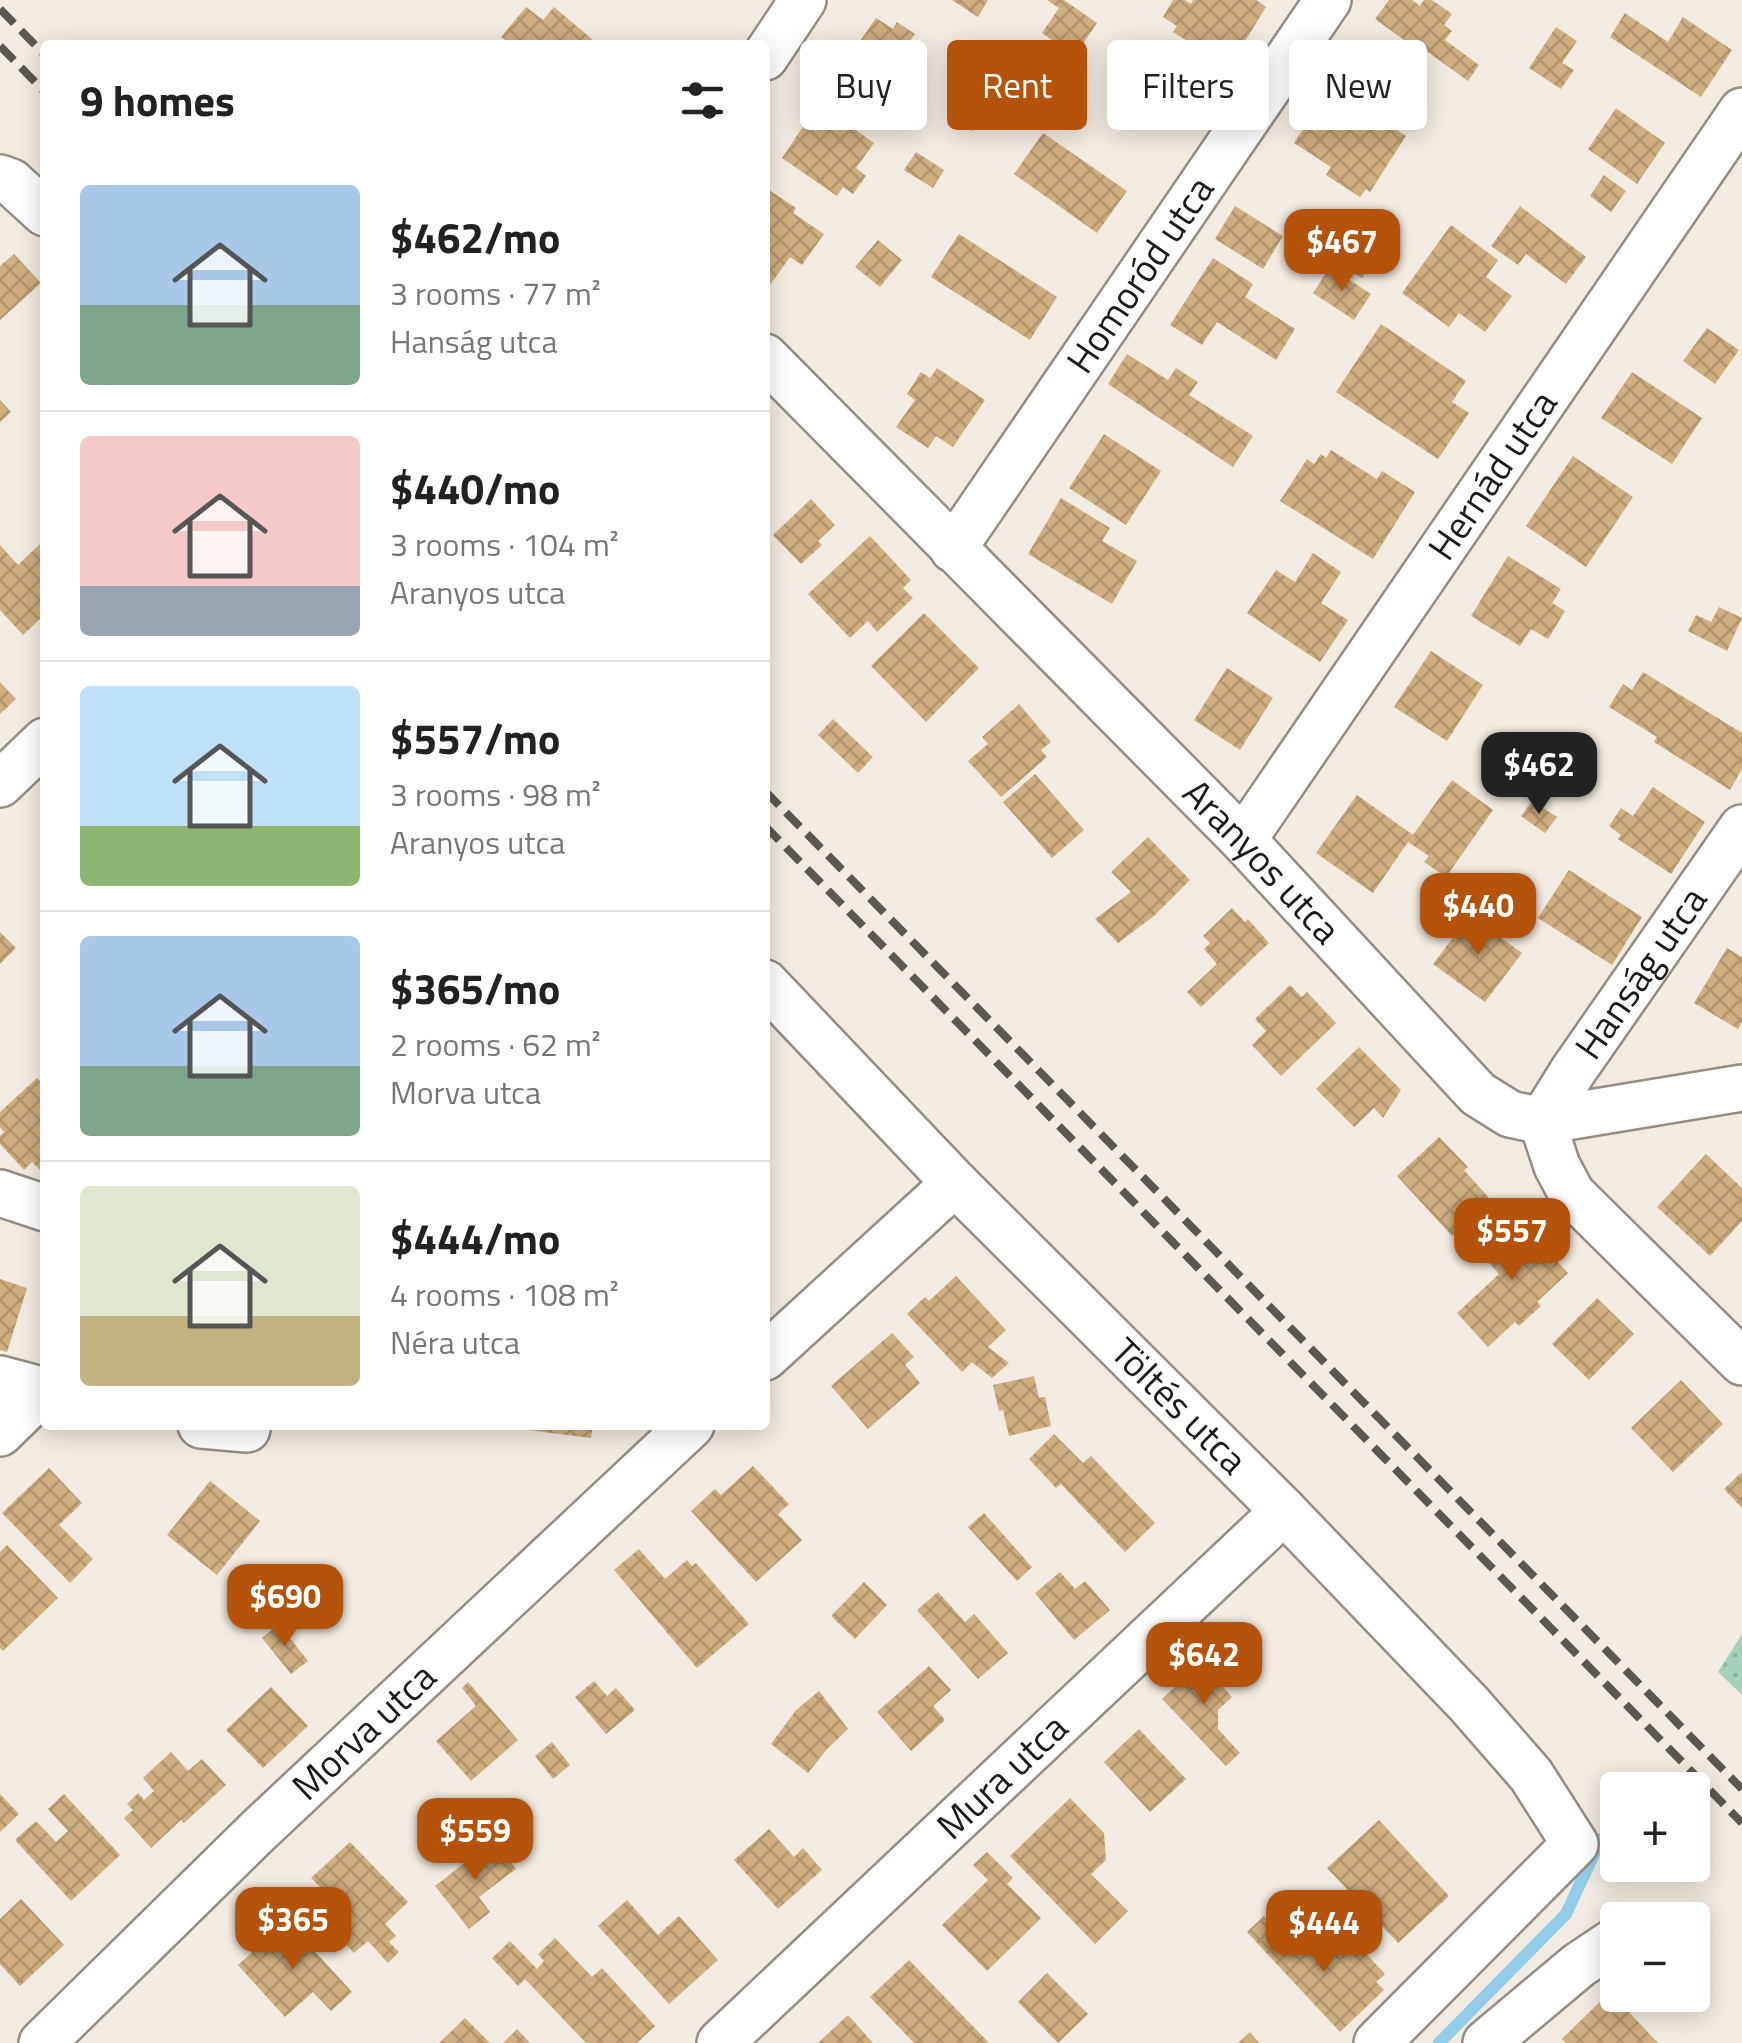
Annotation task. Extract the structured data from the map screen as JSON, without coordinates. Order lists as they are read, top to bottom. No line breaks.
{"streets":{"street":["Homoród utca","Hernád utca","Aranyos utca","Hanság utca","Töltés utca","Morva utca","Mura utca"]},"crossings":[["Homoród utca","Aranyos utca"],["Hernád utca","Aranyos utca"],["Aranyos utca","Hanság utca"],["Töltés utca","Mura utca"]],"page":{"chip":["Buy","Rent","Filters","New"],"heading":"9 homes","list":[{"name":"$462/mo","note":"3 rooms · 77 m² · Hanság utca"},{"name":"$440/mo","note":"3 rooms · 104 m² · Aranyos utca"},{"name":"$557/mo","note":"3 rooms · 98 m² · Aranyos utca"},{"name":"$365/mo","note":"2 rooms · 62 m² · Morva utca"},{"name":"$444/mo","note":"4 rooms · 108 m² · Néra utca"}],"price":["$467","$462","$440","$557","$690","$642","$559","$365","$444"],"map_buttons":["+","−"]}}
